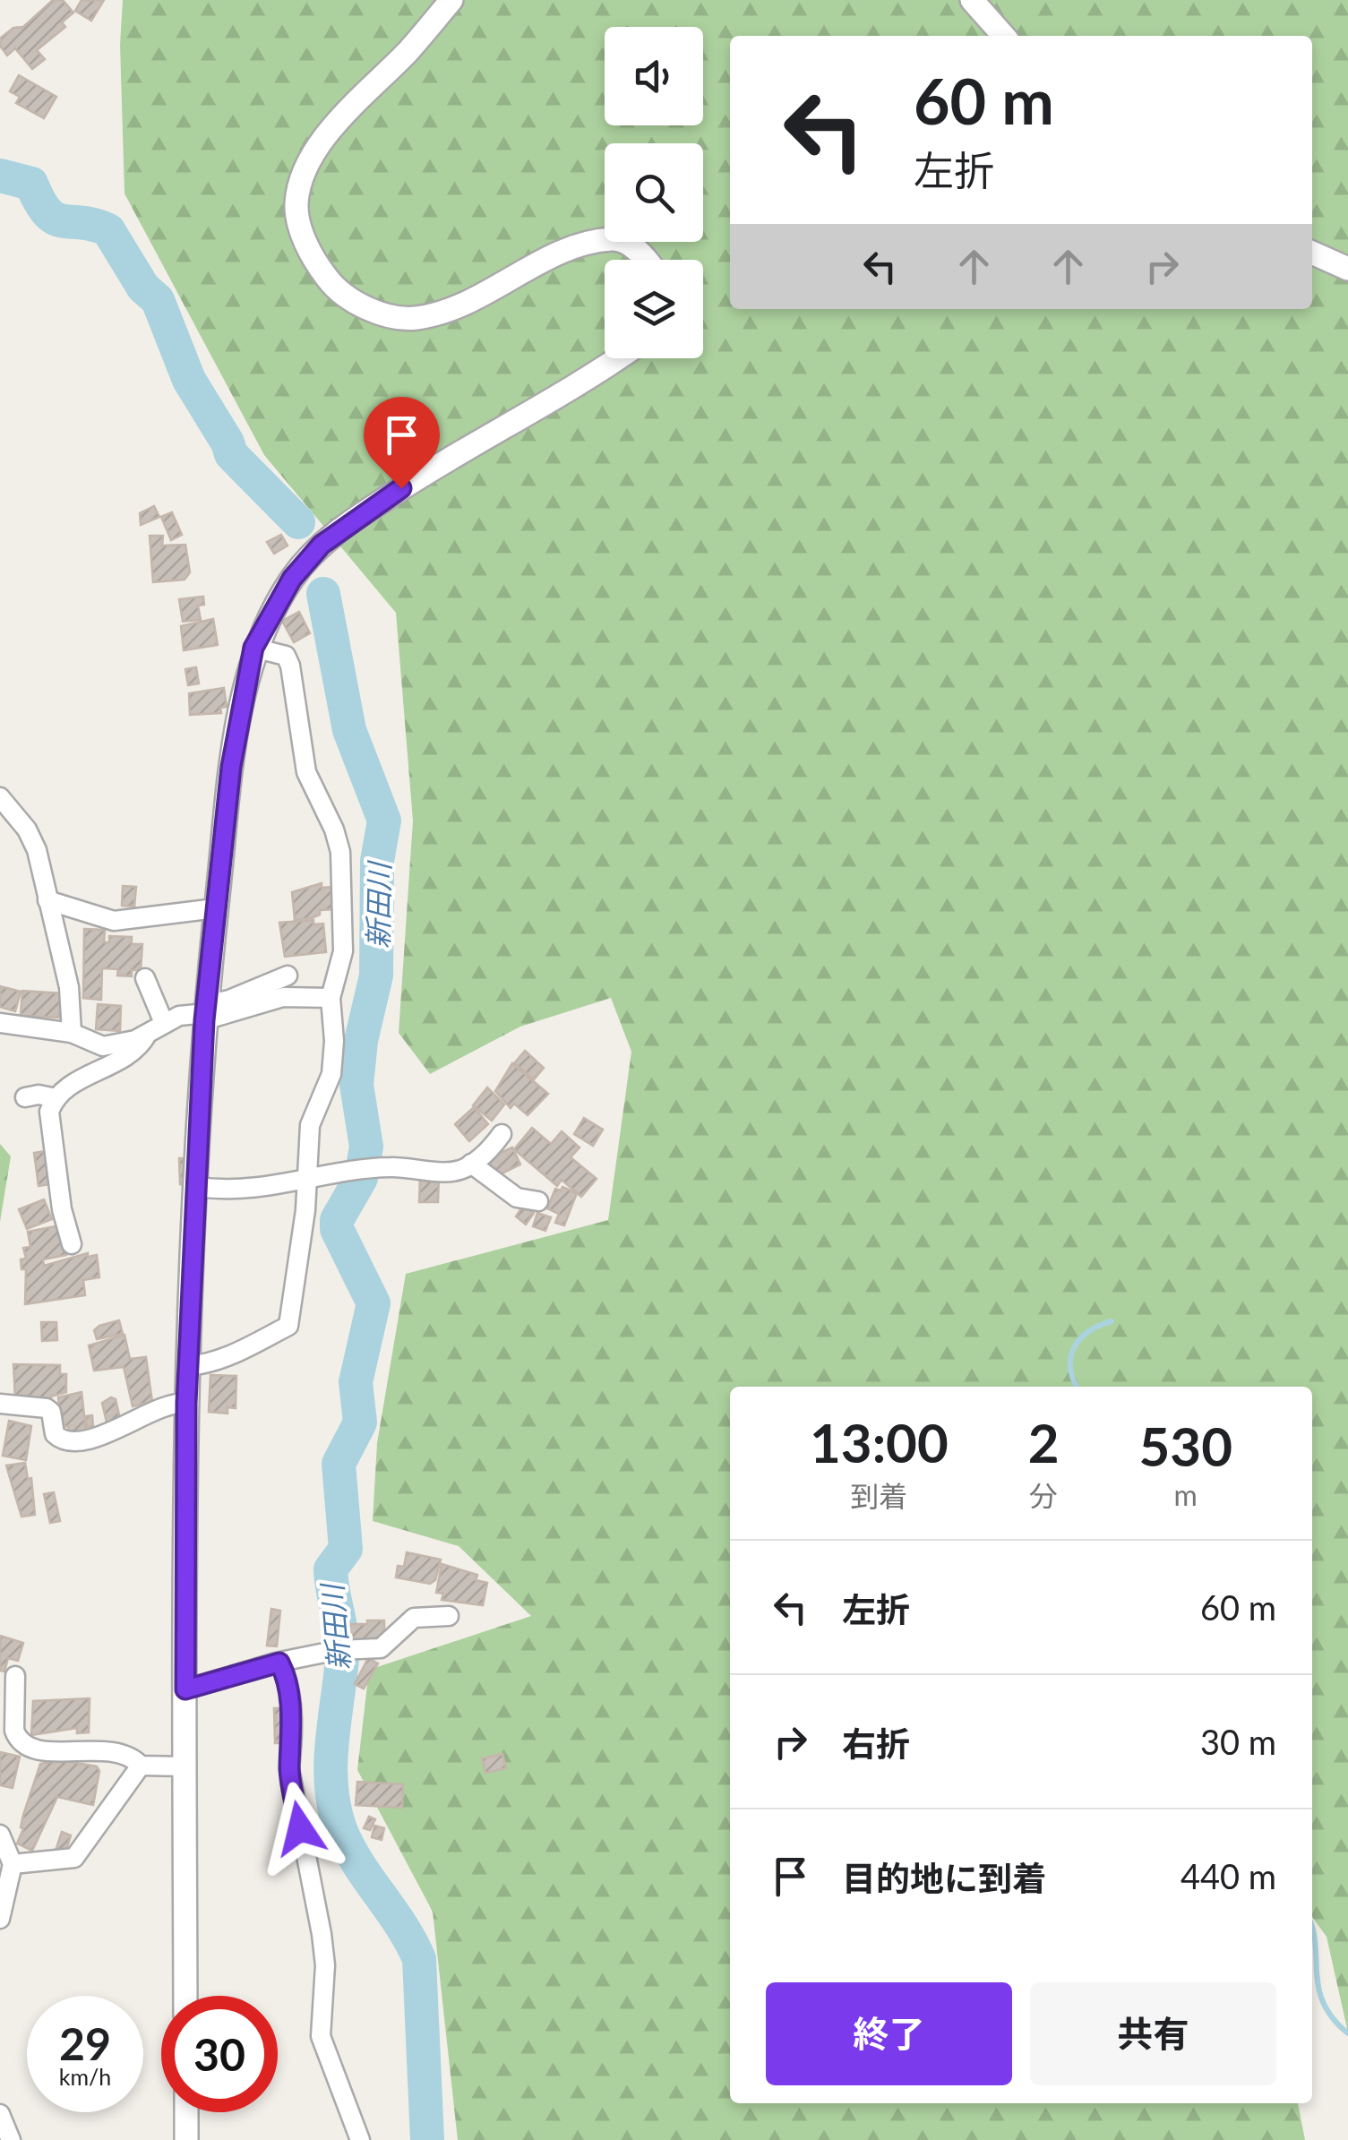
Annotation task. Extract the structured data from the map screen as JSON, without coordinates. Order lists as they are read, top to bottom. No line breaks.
{"water":["新田川"],"page":{"turn":["60 m","左折"],"eta":["13:00","到着","2","分","530","m"],"list":[{"name":"左折","value":"60 m"},{"name":"右折","value":"30 m"},{"name":"目的地に到着","value":"440 m"}],"buttons":["終了","共有"],"speed":"29 km/h","limit":"30"}}
